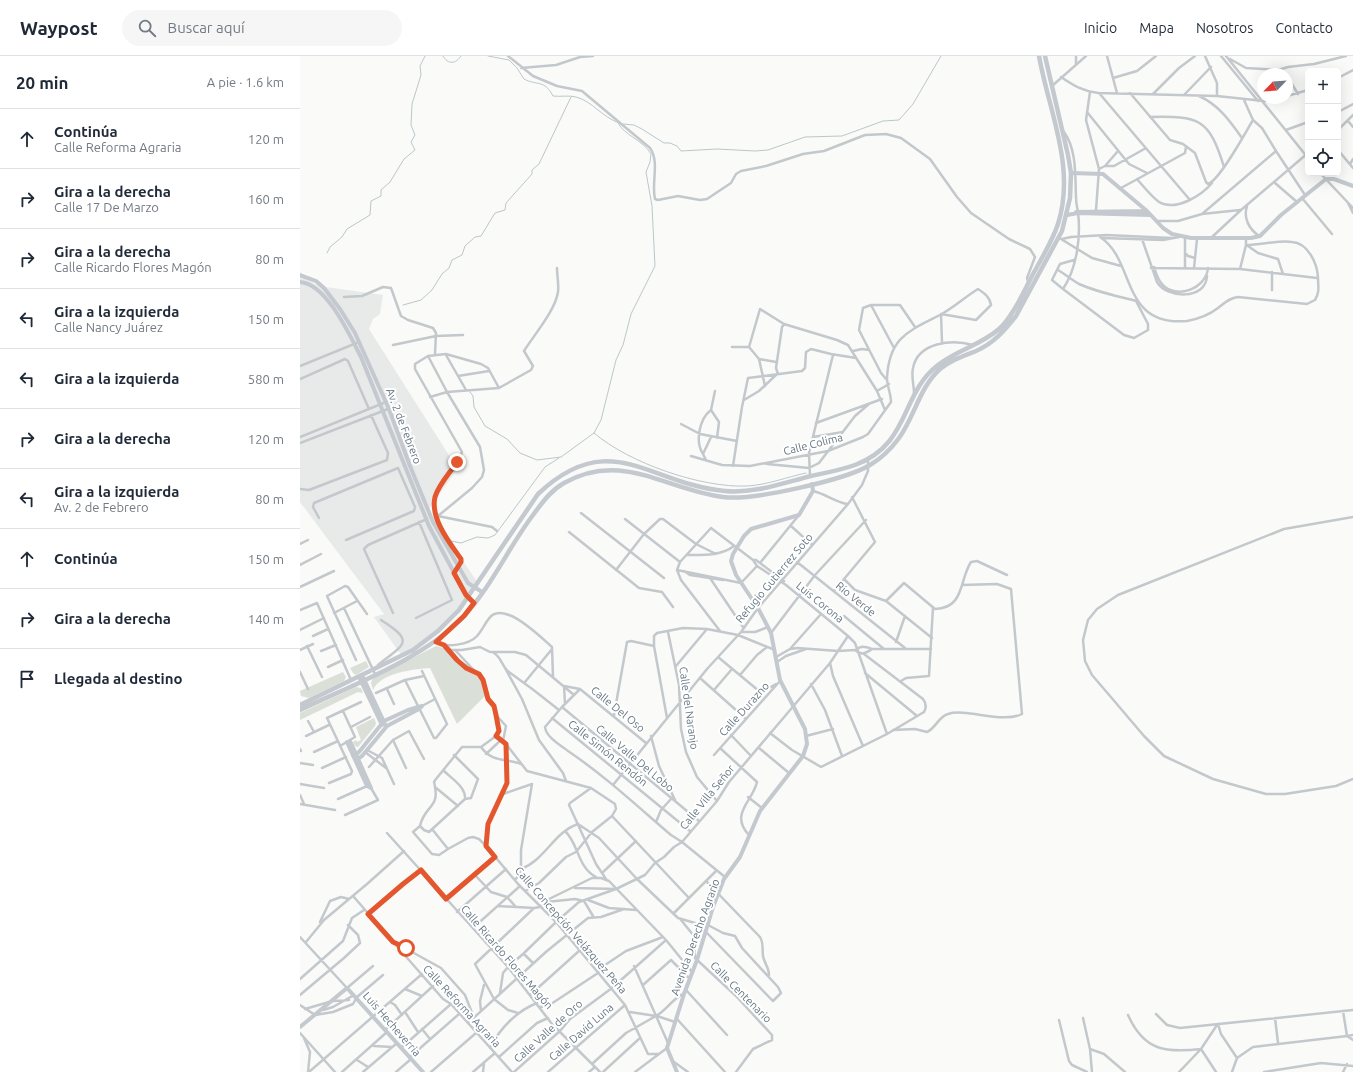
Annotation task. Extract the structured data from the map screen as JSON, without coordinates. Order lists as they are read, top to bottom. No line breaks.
{"streets":{"street":["Av. 2 de Febrero","Calle Colima","Refugio Gutierrez Soto","Rio Verde","Luis Corona","Calle del Naranjo","Calle Del Oso","Calle Durazno","Calle Simón Rendón","Calle Valle Del Lobo","Calle Villa Señor","Calle Concepción Velázquez Peña","Avenida Derecho Agrario","Calle Ricardo Flores Magón","Calle Centenario","Calle Reforma Agraria","Luis Hecheverria","Calle Valle de Oro","Calle David Luna"]},"crossings":[["Refugio Gutierrez Soto","Rio Verde"],["Refugio Gutierrez Soto","Luis Corona"],["Refugio Gutierrez Soto","Calle del Naranjo"],["Refugio Gutierrez Soto","Calle Del Oso"],["Refugio Gutierrez Soto","Calle Simón Rendón"],["Refugio Gutierrez Soto","Calle Valle Del Lobo"],["Luis Corona","Calle Villa Señor"],["Calle del Naranjo","Calle Durazno"],["Calle del Naranjo","Calle Villa Señor"],["Calle Simón Rendón","Calle Villa Señor"],["Calle Valle Del Lobo","Calle Villa Señor"],["Calle Villa Señor","Calle Concepción Velázquez Peña"],["Calle Villa Señor","Calle Ricardo Flores Magón"],["Calle Concepción Velázquez Peña","Calle Valle de Oro"],["Calle Concepción Velázquez Peña","Calle David Luna"],["Avenida Derecho Agrario","Calle Centenario"],["Calle Ricardo Flores Magón","Calle Valle de Oro"],["Calle Ricardo Flores Magón","Calle David Luna"],["Calle Reforma Agraria","Calle Valle de Oro"]],"north":"bottom left","page":{"header":"Waypost","search":"Buscar aquí","nav":["Inicio","Mapa","Nosotros","Contacto"],"heading":["20 min","A pie · 1.6 km"],"map_buttons":["+","−"],"list":[["Continúa","Calle Reforma Agraria","120 m"],["Gira a la derecha","Calle 17 De Marzo","160 m"],["Gira a la derecha","Calle Ricardo Flores Magón","80 m"],["Gira a la izquierda","Calle Nancy Juárez","150 m"],["Gira a la izquierda","580 m"],["Gira a la derecha","120 m"],["Gira a la izquierda","Av. 2 de Febrero","80 m"],["Continúa","150 m"],["Gira a la derecha","140 m"],"Llegada al destino"]}}
